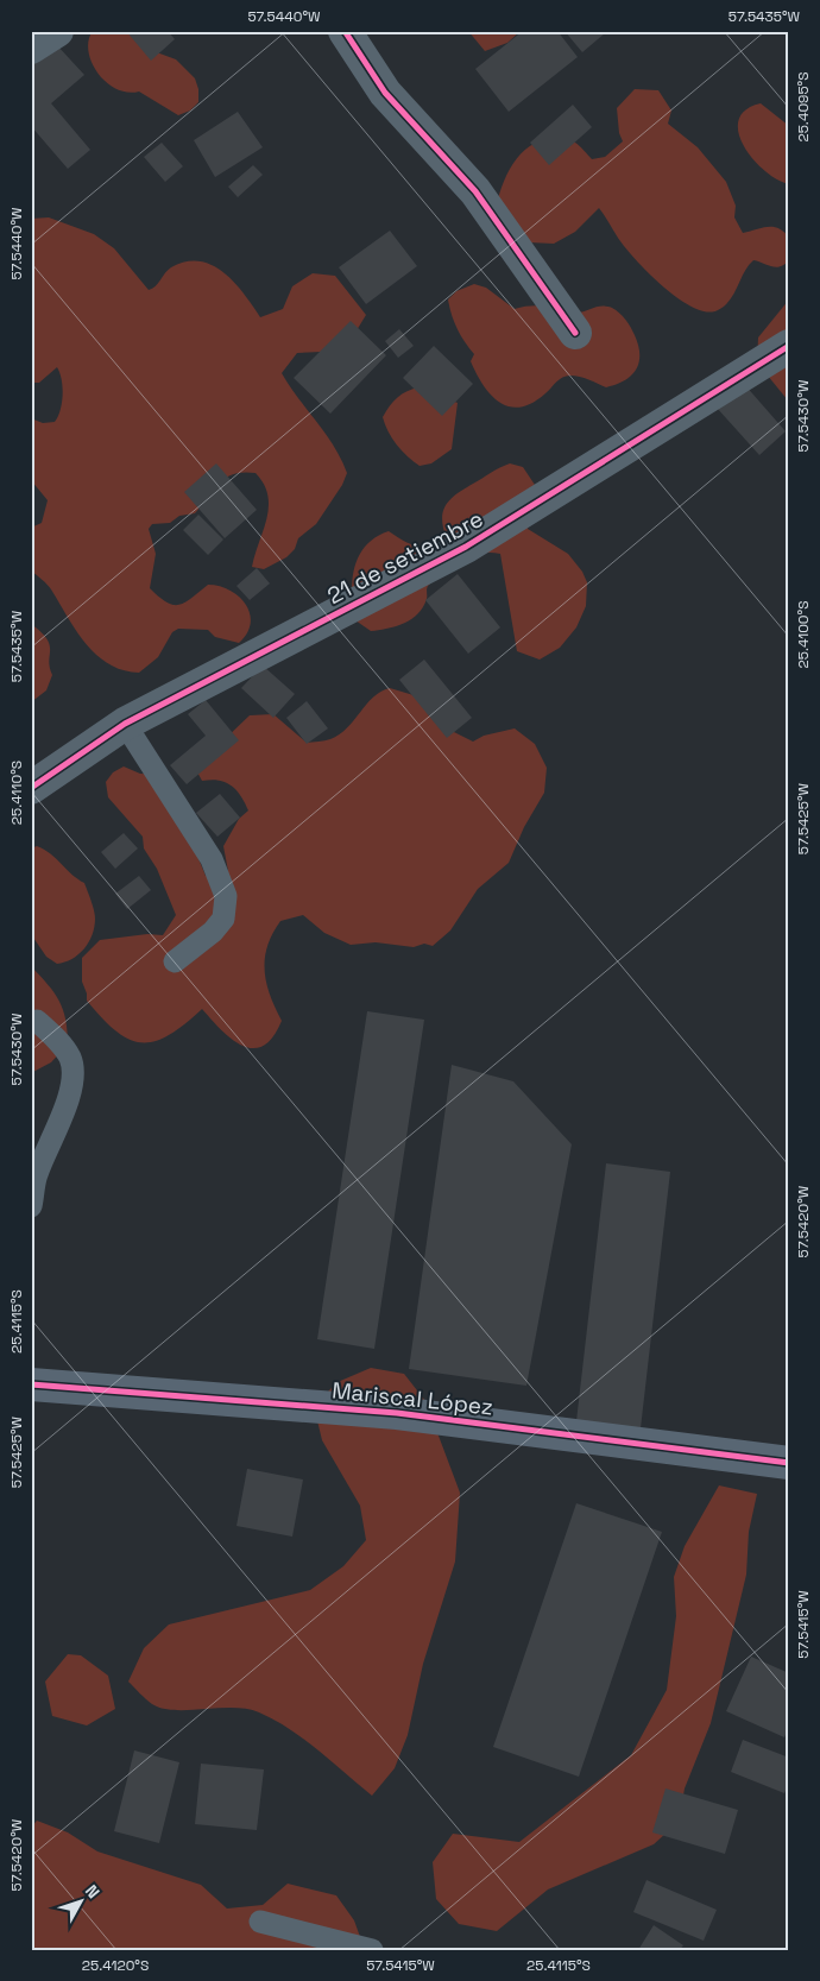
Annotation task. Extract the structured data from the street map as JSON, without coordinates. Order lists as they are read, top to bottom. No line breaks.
{"streets":{"street":["21 de setiembre","Mariscal López"]},"north":"top right","coordinates":["57.5440°W","57.5435°W","25.4095°S","57.5430°W","25.4100°S","25.4110°S","57.5425°W","57.5420°W","25.4115°S","57.5415°W","25.4120°S"]}
